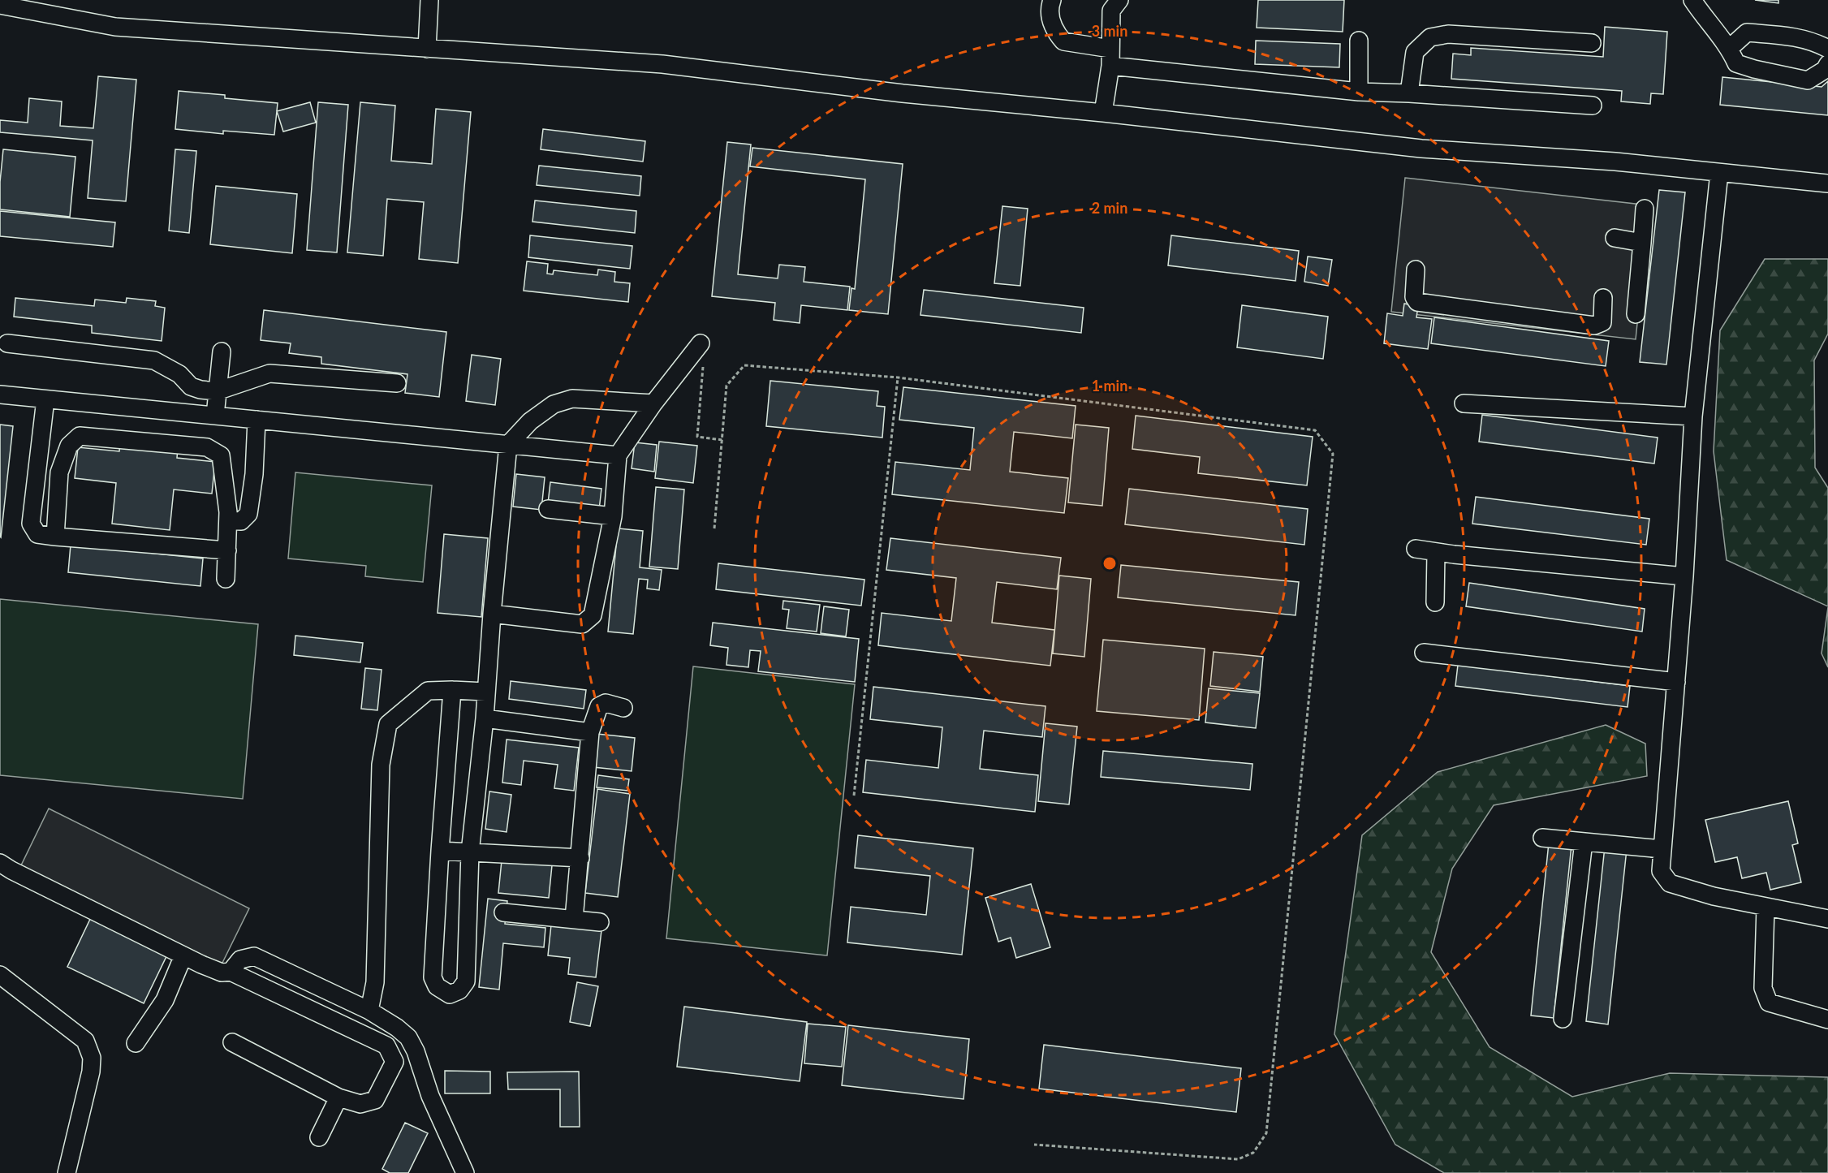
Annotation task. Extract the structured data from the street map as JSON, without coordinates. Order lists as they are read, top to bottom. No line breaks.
{"rings":["3 min","2 min","1 min"]}
